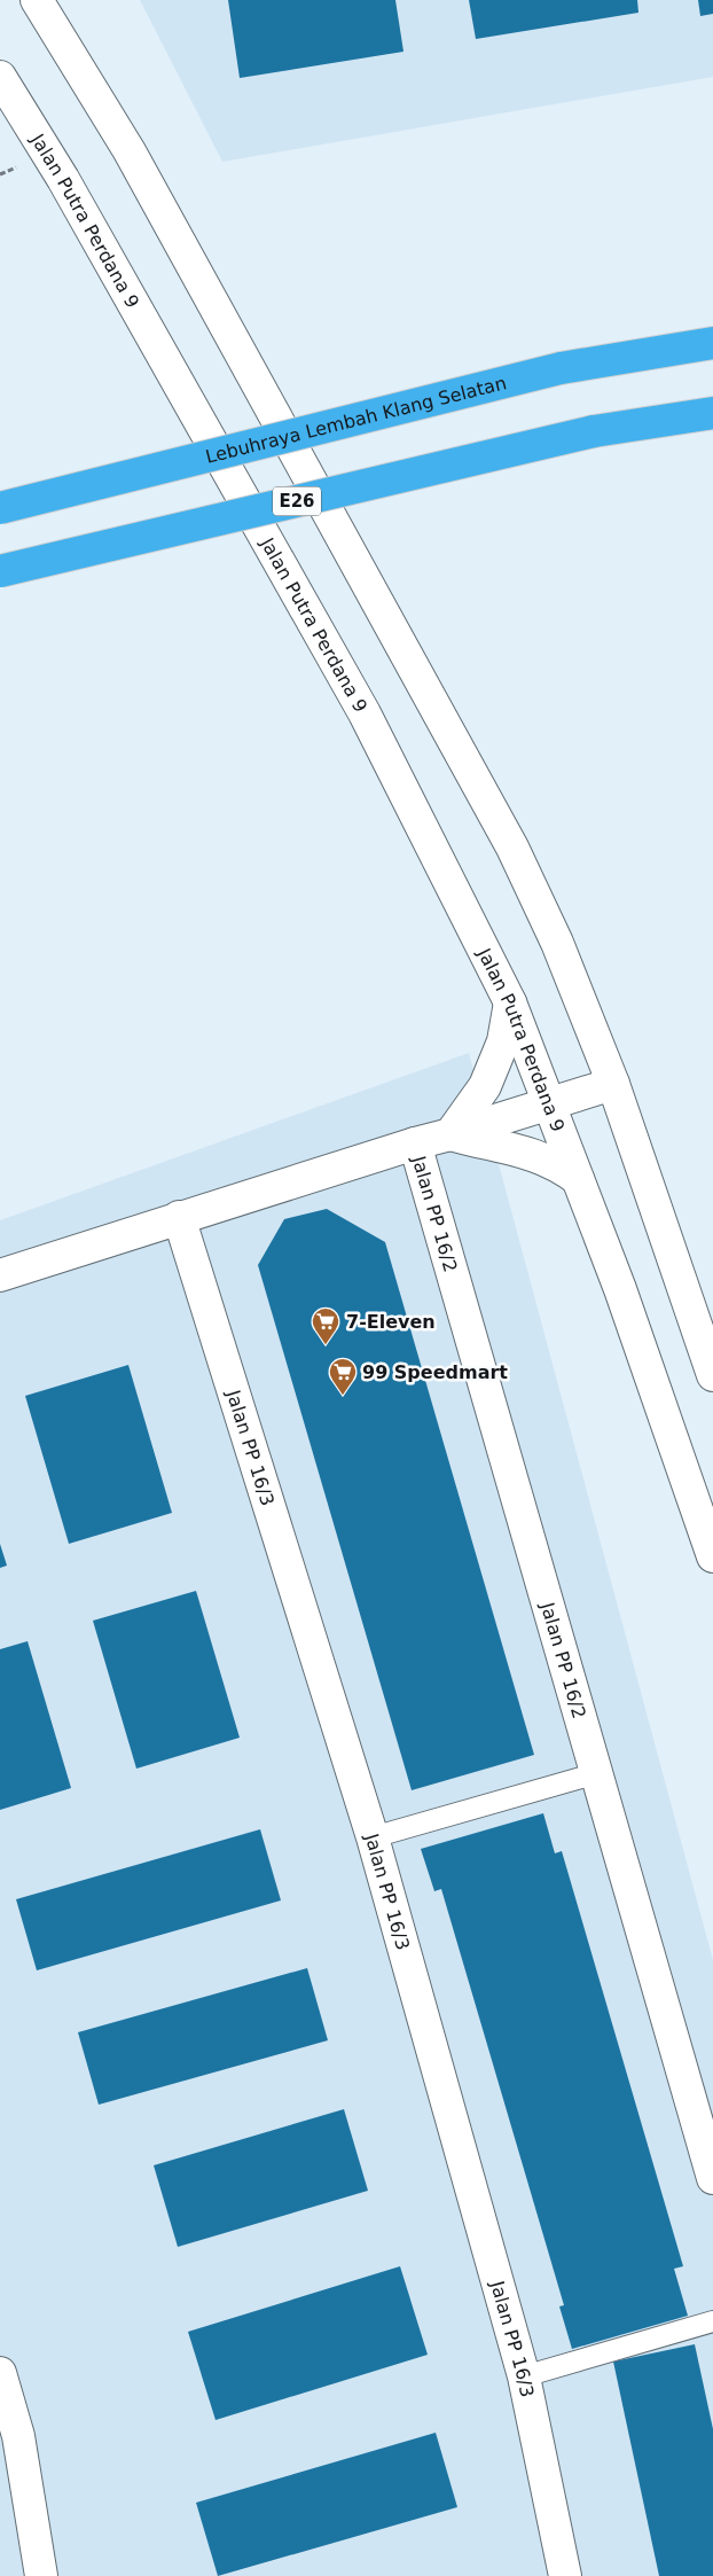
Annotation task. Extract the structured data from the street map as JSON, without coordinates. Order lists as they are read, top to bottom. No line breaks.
{"streets":{"highway":["Lebuhraya Lembah Klang Selatan","E26"],"street":["Jalan Putra Perdana 9","Jalan PP 16/2","Jalan PP 16/3"]},"places":{"supermarket":["7-Eleven","99 Speedmart"]}}
